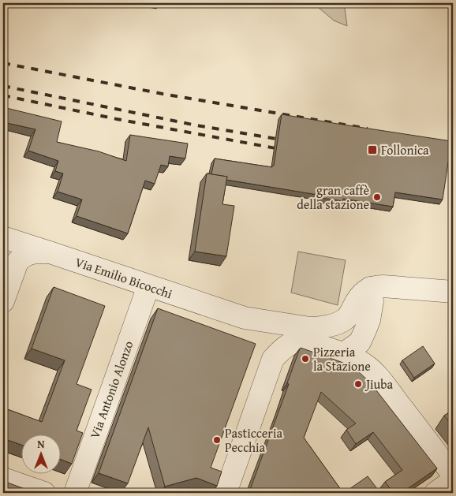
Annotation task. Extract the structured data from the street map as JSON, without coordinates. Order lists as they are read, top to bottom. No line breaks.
{"streets":{"street":["Via Emilio Bicocchi","Via Antonio Alonzo"]},"crossings":[["Via Emilio Bicocchi","Via Antonio Alonzo"]],"places":{"transit":["Follonica"],"other":["gran caffè della stazione","Pizzeria la Stazione","Jiuba","Pasticceria Pecchia"]},"north":"top"}
